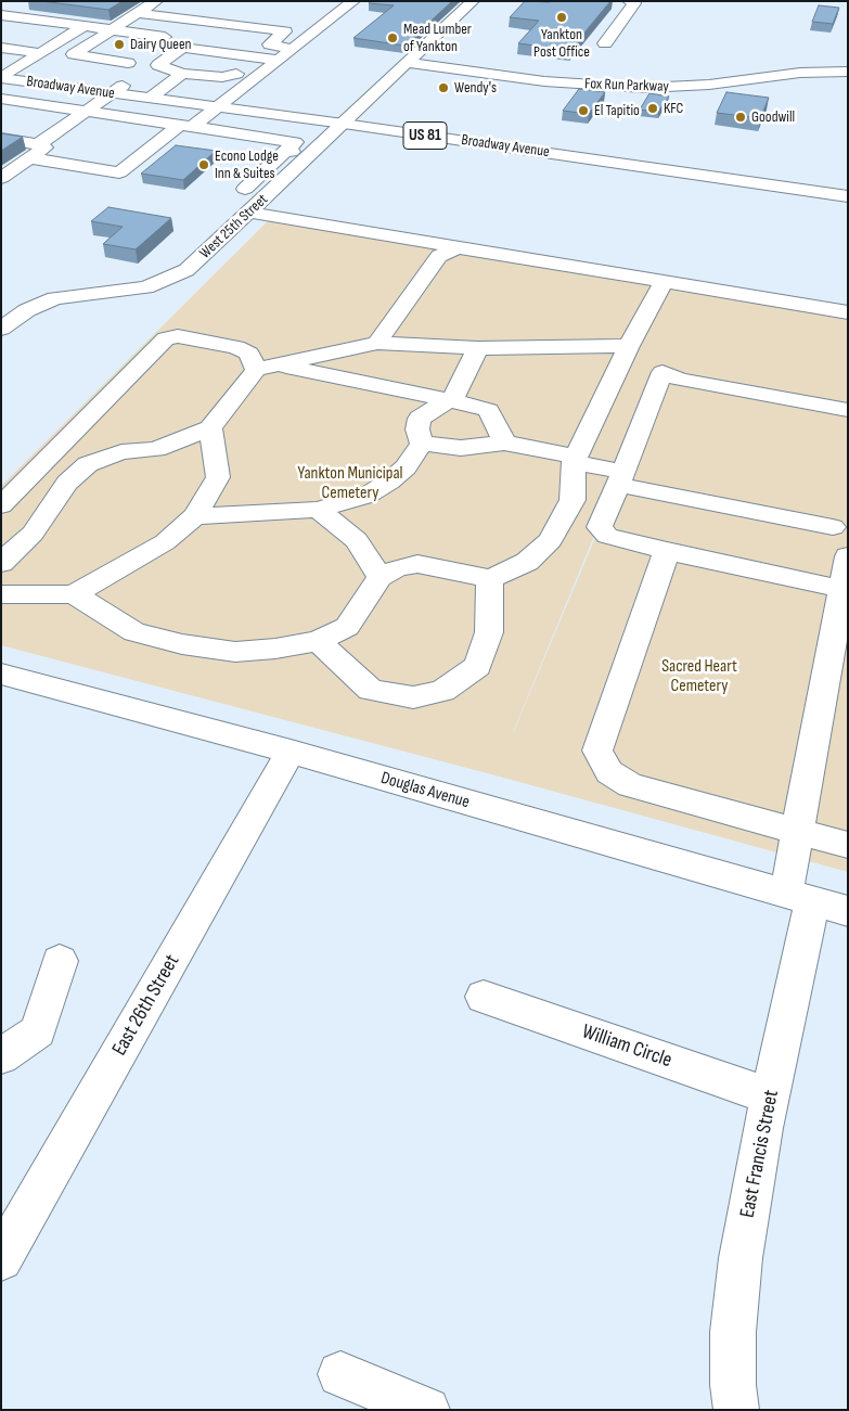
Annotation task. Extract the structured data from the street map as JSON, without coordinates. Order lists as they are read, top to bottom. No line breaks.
{"streets":{"main road":["Fox Run Parkway","Broadway Avenue","US 81","West 25th Street","Douglas Avenue","East 26th Street","William Circle","East Francis Street"]},"crossings":[["Fox Run Parkway","West 25th Street"],["Broadway Avenue","West 25th Street"],["Douglas Avenue","East 26th Street"],["Douglas Avenue","East Francis Street"],["William Circle","East Francis Street"]],"parks":["Yankton Municipal Cemetery","Sacred Heart Cemetery"],"places":["Yankton Post Office","Mead Lumber of Yankton","Dairy Queen","Wendy's","KFC","El Tapitio","Goodwill","Econo Lodge Inn & Suites"]}
